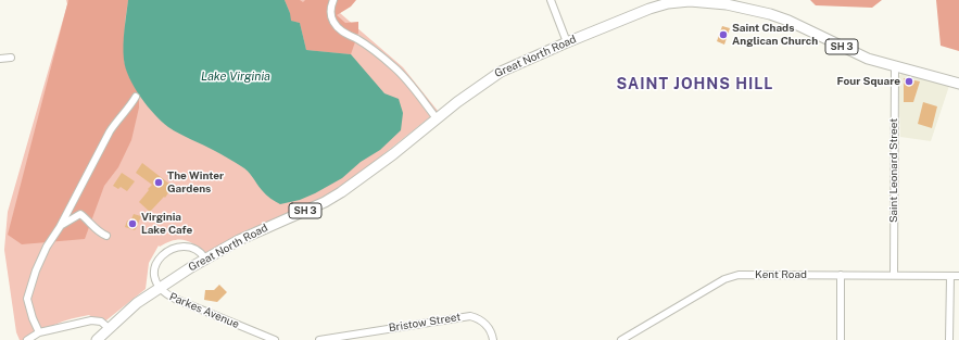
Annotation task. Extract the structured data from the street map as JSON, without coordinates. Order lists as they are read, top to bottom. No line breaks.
{"streets":{"highway":["SH 3","Great North Road"],"street":["Saint Leonard Street","Kent Road","Parkes Avenue","Bristow Street"]},"crossings":[["Great North Road","Saint Leonard Street"],["Great North Road","Parkes Avenue"],["Saint Leonard Street","Kent Road"]],"districts":["SAINT JOHNS HILL"],"water":["Lake Virginia"],"places":["Saint Chads Anglican Church","Four Square","The Winter Gardens","Virginia Lake Cafe"]}
